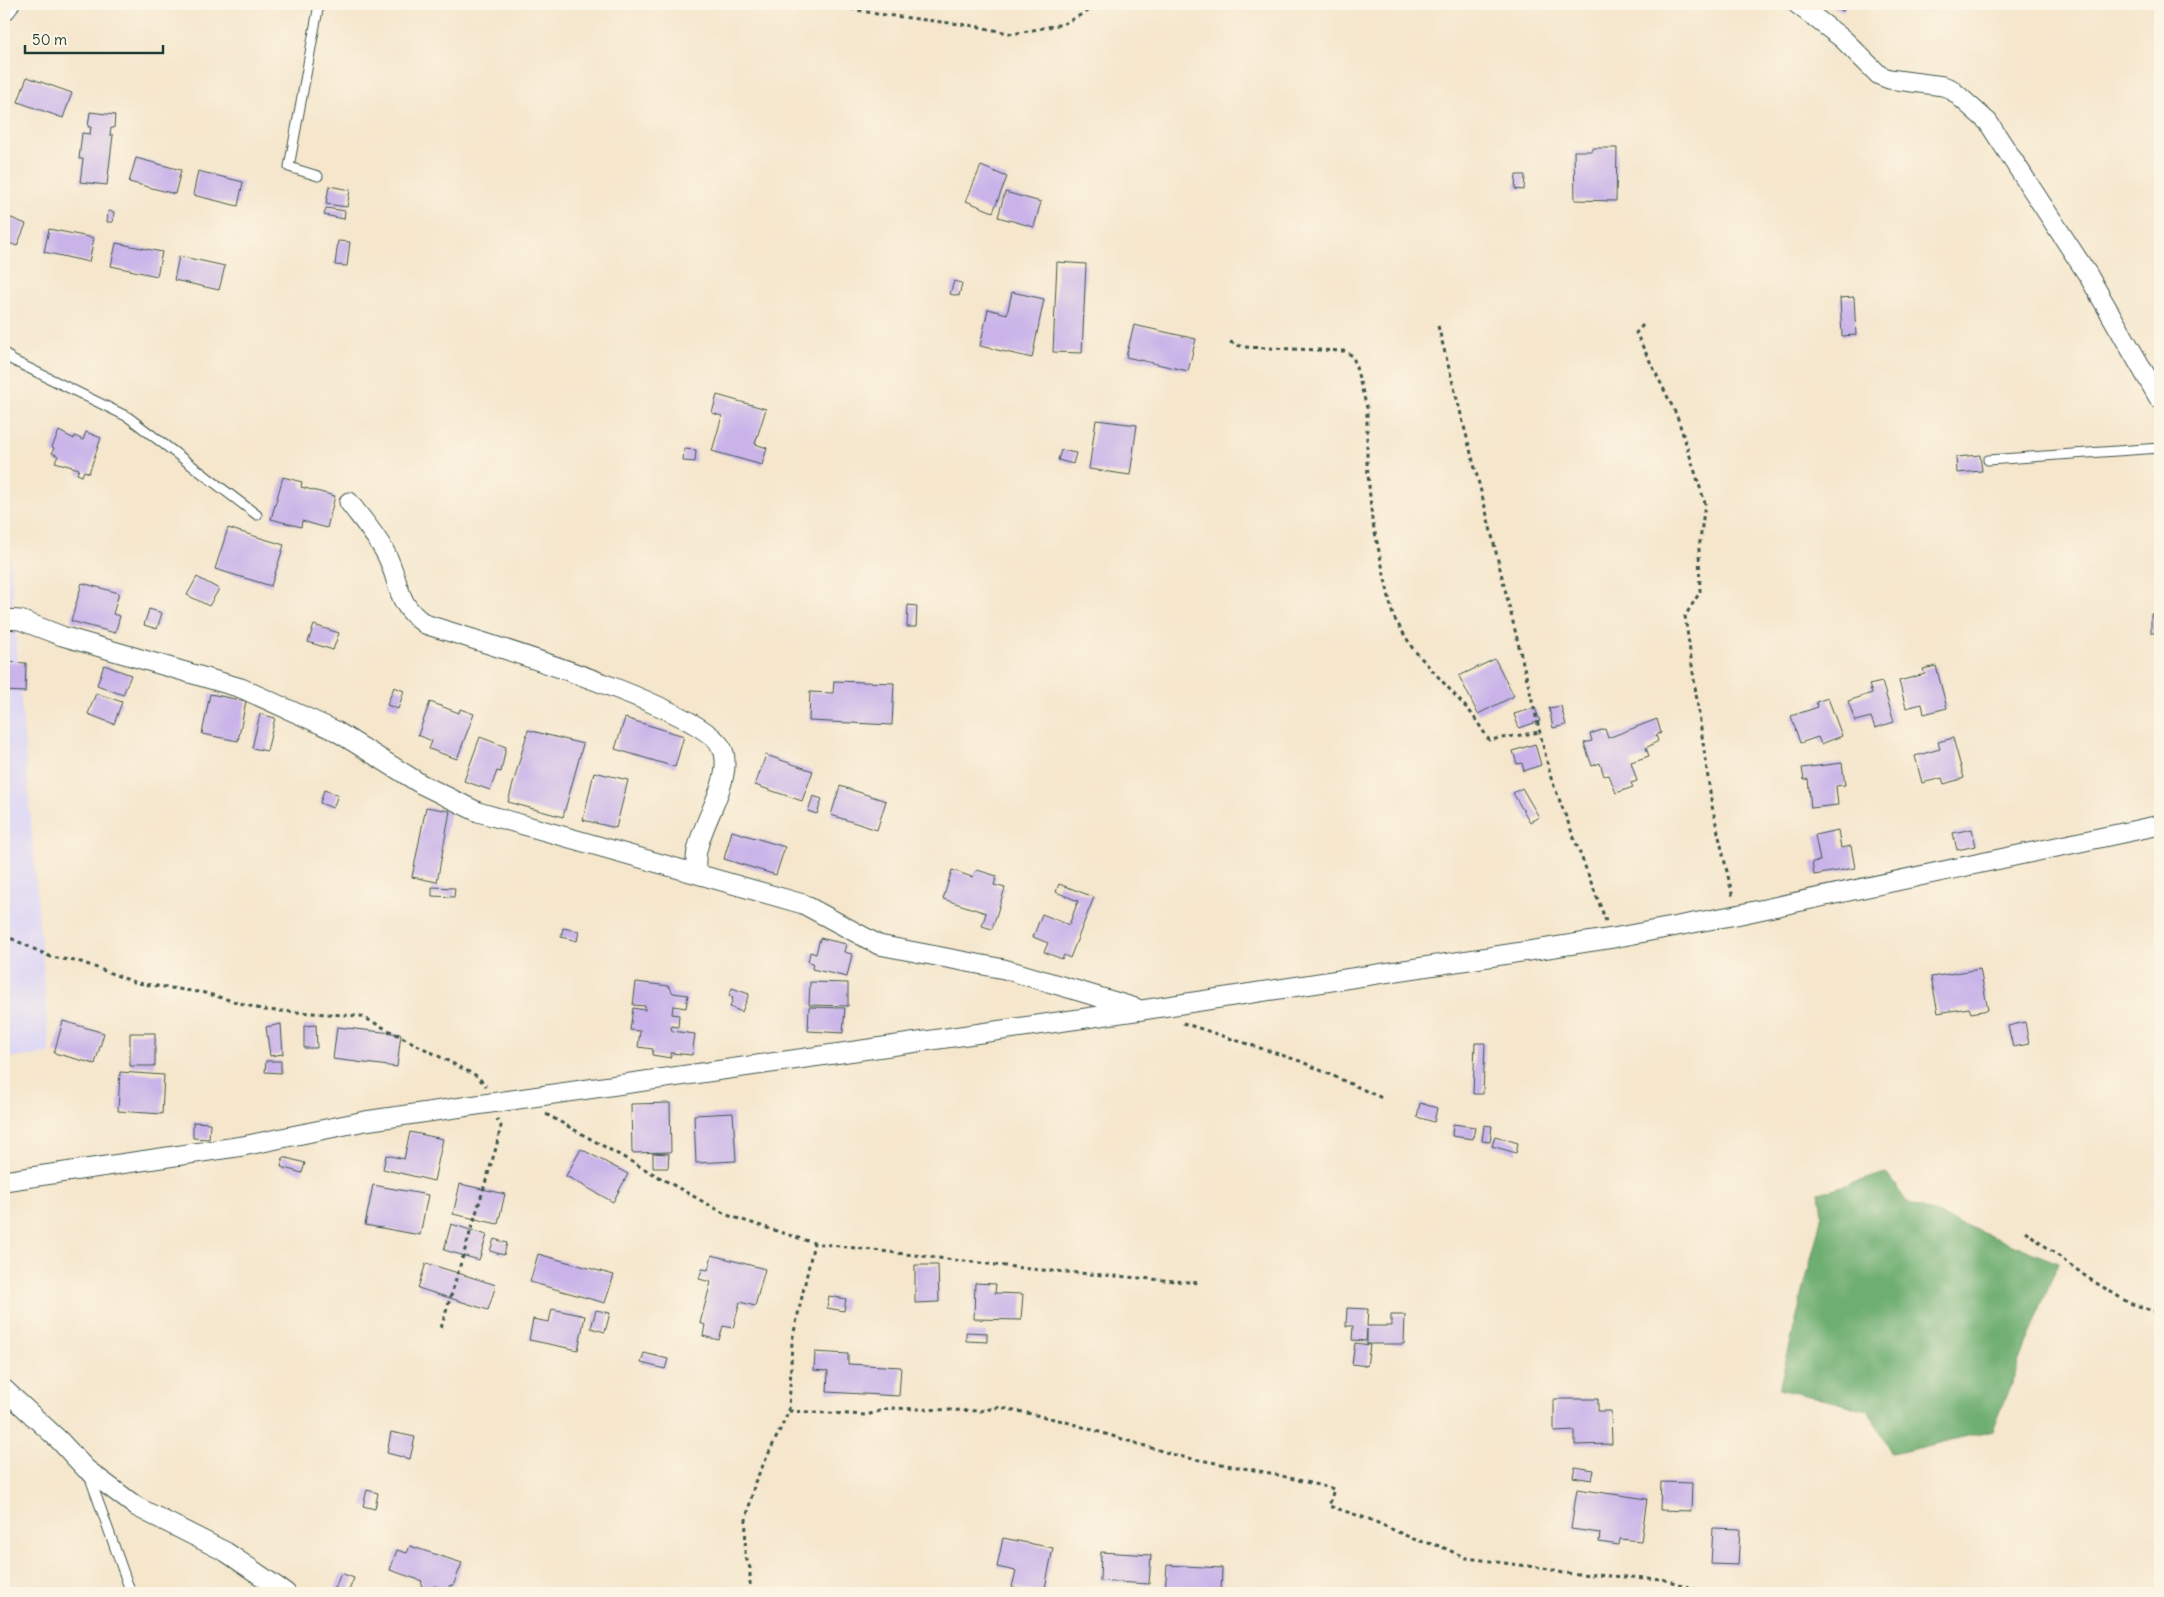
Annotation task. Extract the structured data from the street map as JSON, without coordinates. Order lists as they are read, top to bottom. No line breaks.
{"scale_bar":"50 m"}
